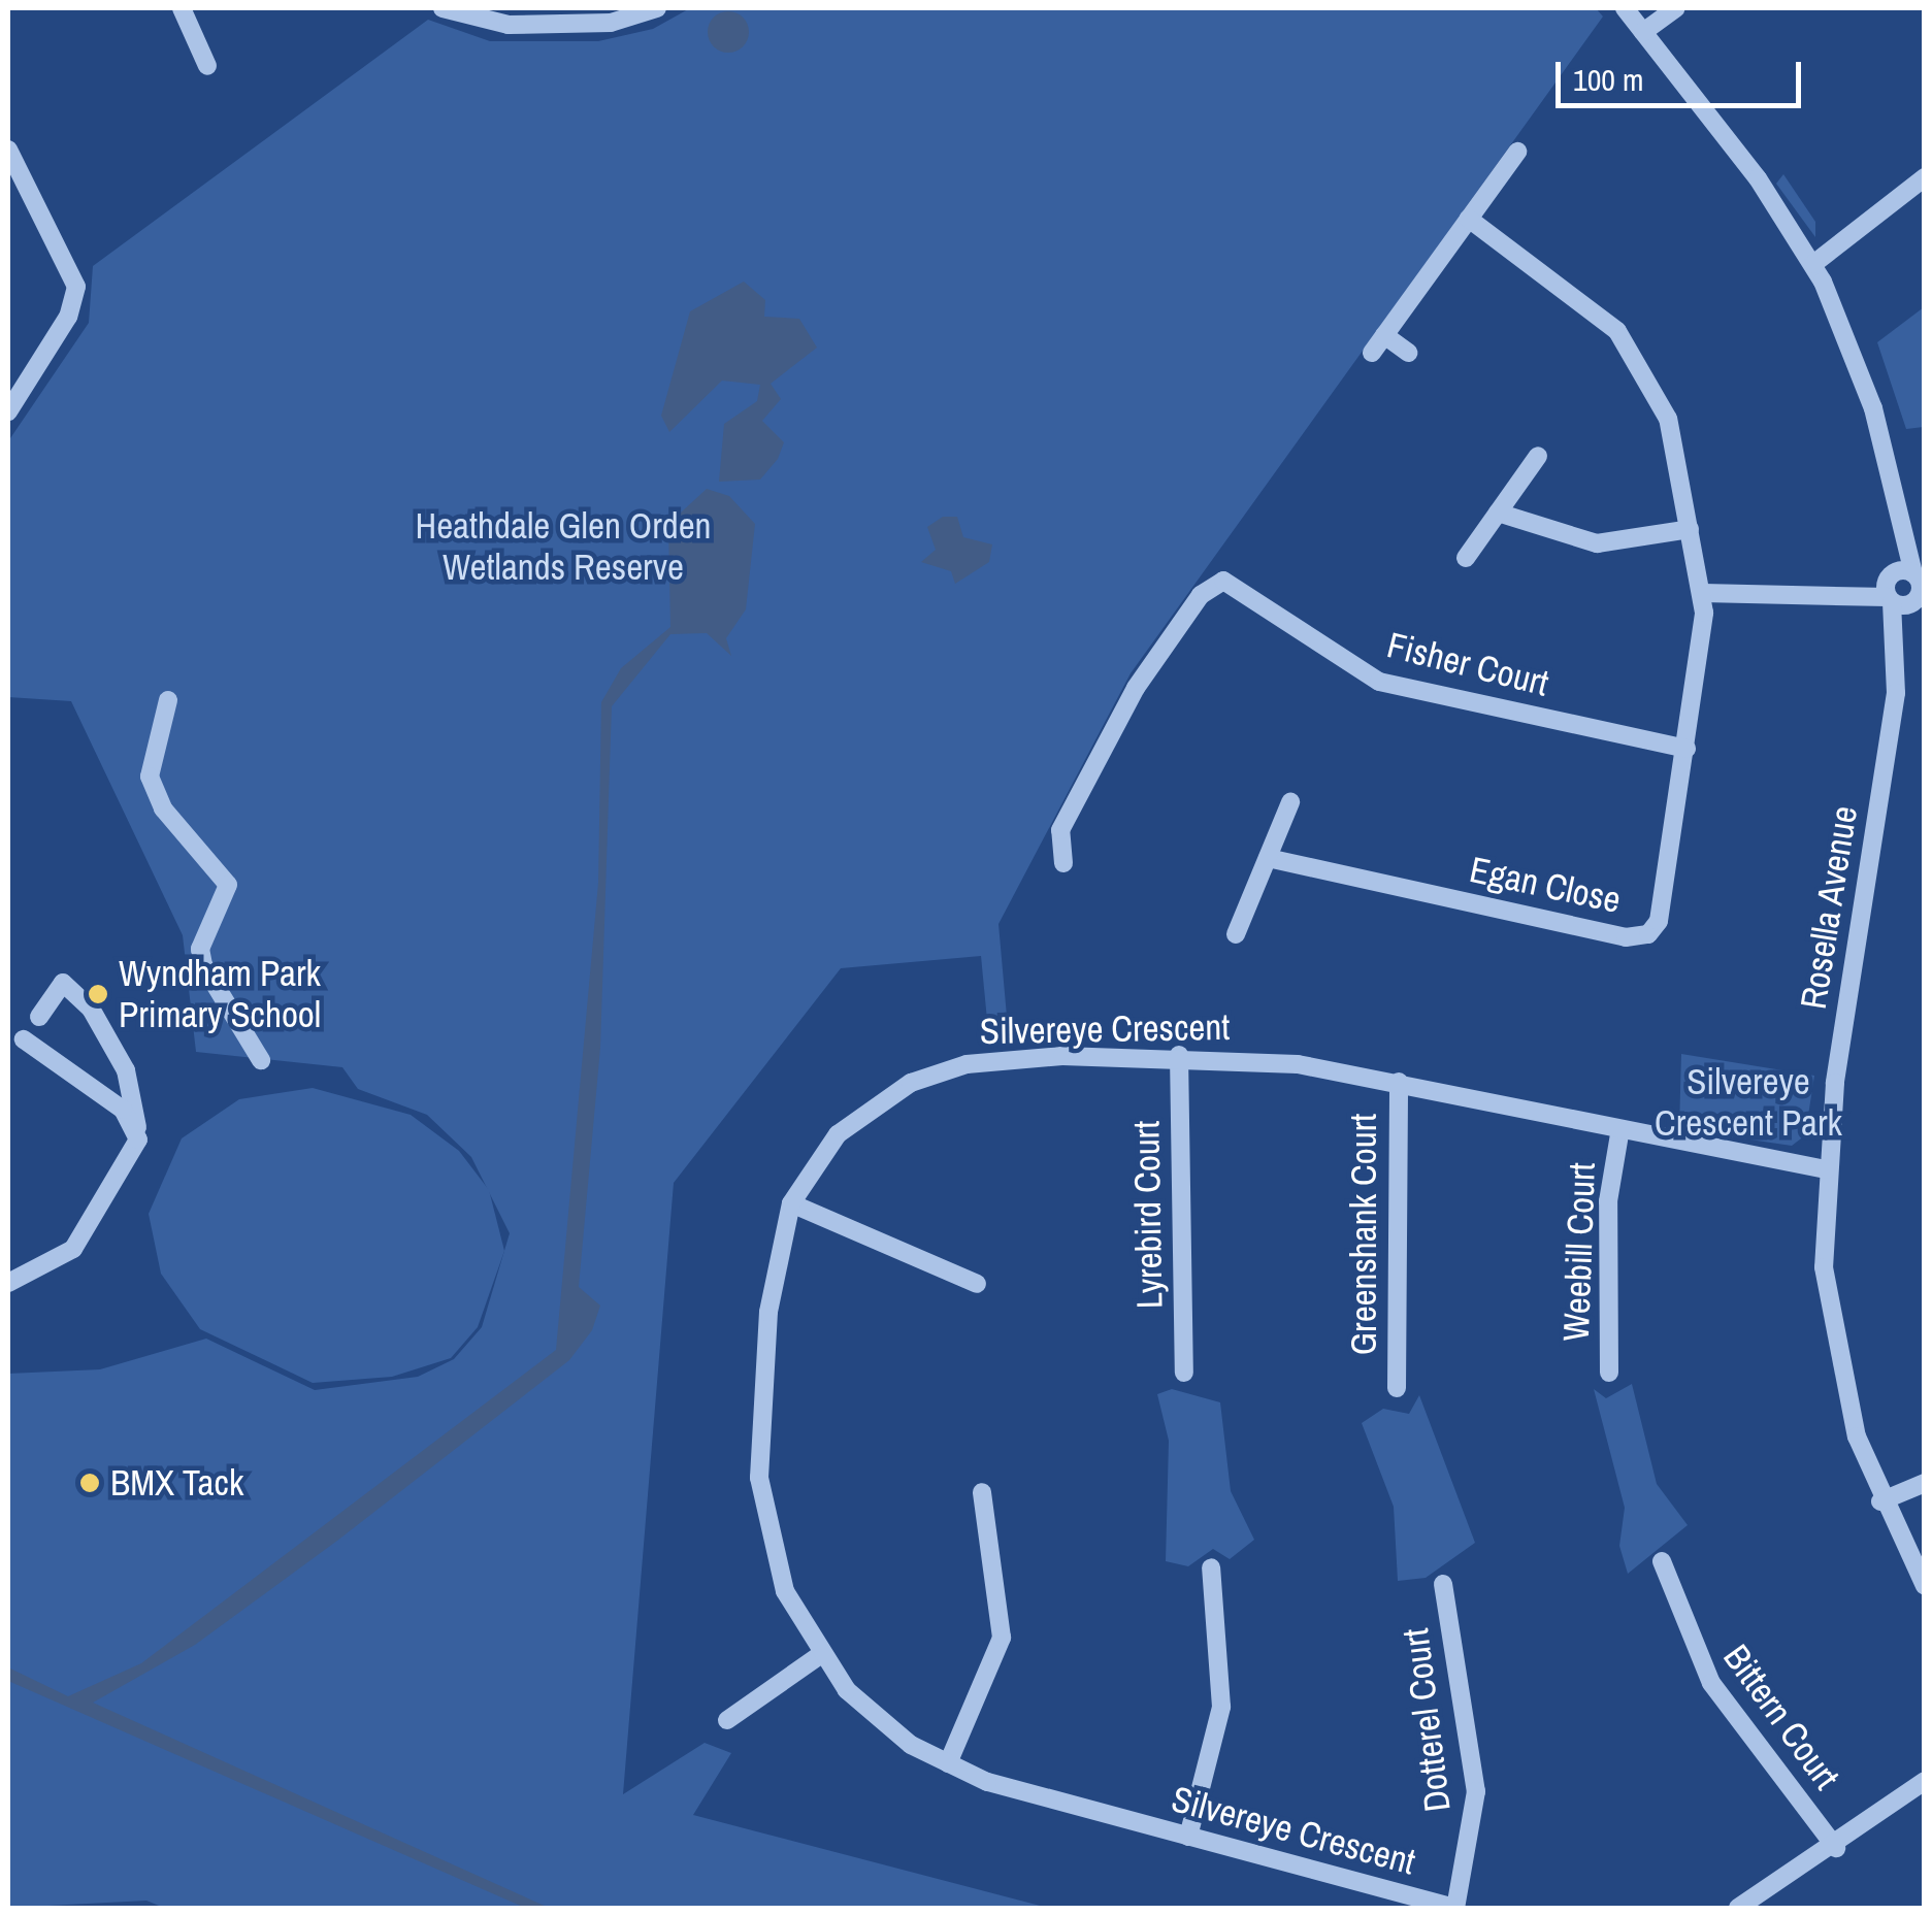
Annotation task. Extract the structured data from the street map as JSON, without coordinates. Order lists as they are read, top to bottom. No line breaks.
{"streets":{"street":["Fisher Court","Egan Close","Rosella Avenue","Silvereye Crescent","Lyrebird Court","Greenshank Court","Weebill Court","Bittern Court","Dotterel Court"]},"crossings":[["Fisher Court","Egan Close"],["Rosella Avenue","Silvereye Crescent"],["Silvereye Crescent","Lyrebird Court"],["Silvereye Crescent","Greenshank Court"],["Silvereye Crescent","Weebill Court"],["Silvereye Crescent","Dotterel Court"]],"parks":["Heathdale Glen Orden Wetlands Reserve","Silvereye Crescent Park"],"places":["Wyndham Park Primary School","BMX Tack"],"scale_bar":"100 m"}
